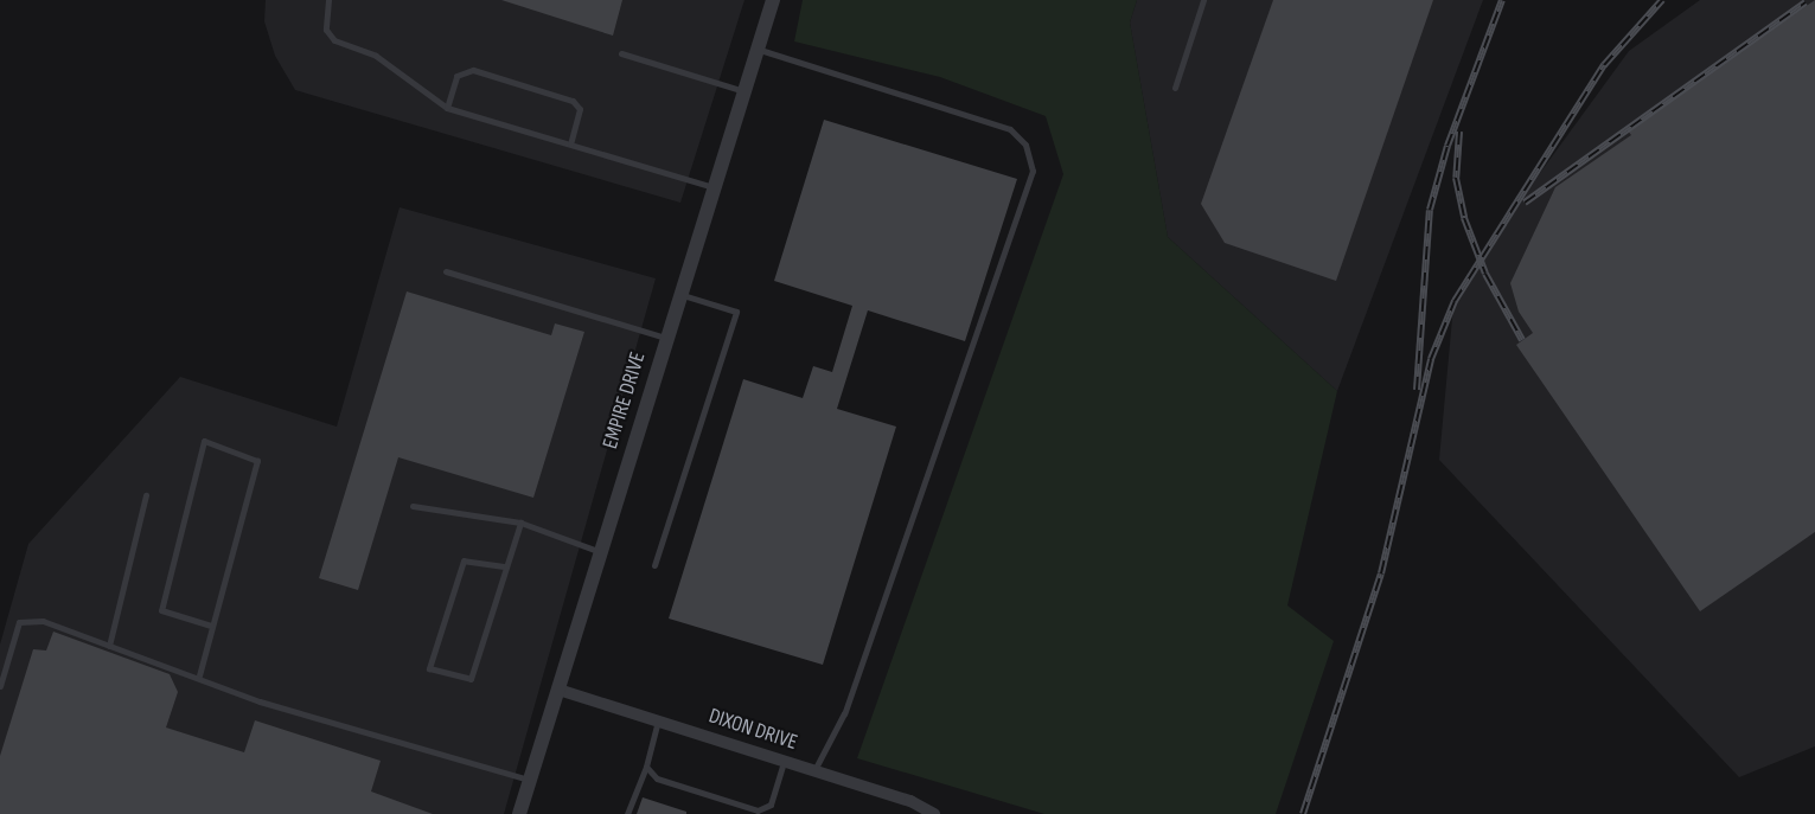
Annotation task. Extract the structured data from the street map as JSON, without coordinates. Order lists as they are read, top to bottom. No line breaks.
{"streets":{"street":["EMPIRE DRIVE","DIXON DRIVE"]},"crossings":[["EMPIRE DRIVE","DIXON DRIVE"]]}
